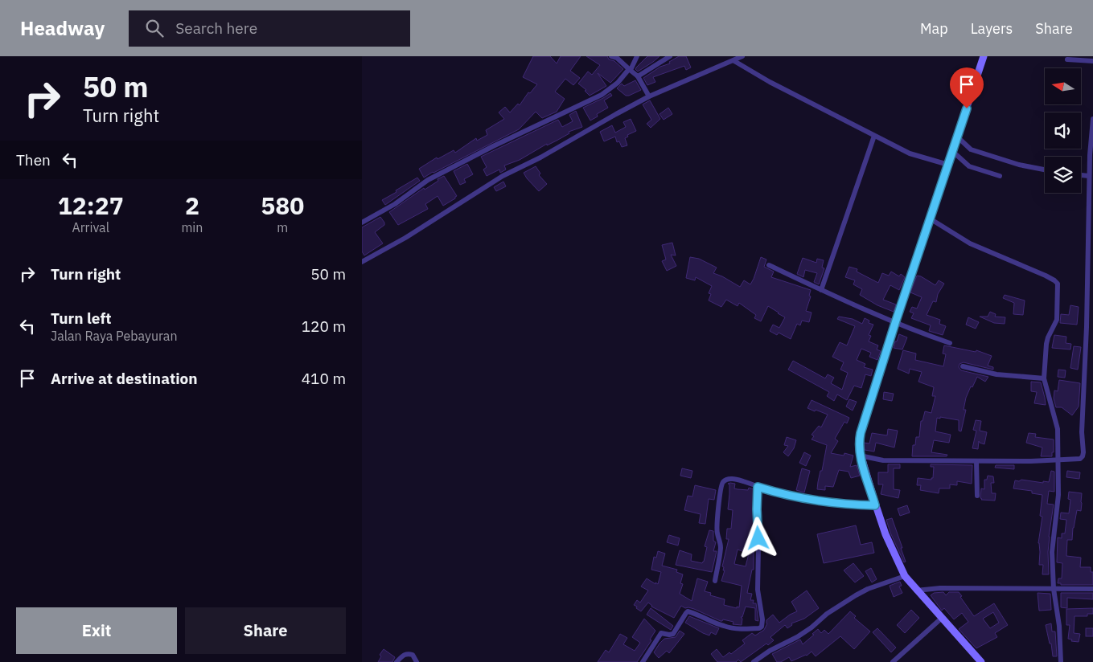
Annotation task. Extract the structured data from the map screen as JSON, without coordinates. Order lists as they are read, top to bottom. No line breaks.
{"north":"left","page":{"header":"Headway","search":"Search here","nav":["Map","Layers","Share"],"turn":["50 m","Turn right"],"then":"Then","eta":["12:27","Arrival","2","min","580","m"],"list":[{"name":"Turn right","value":"50 m"},{"name":"Turn left","note":"Jalan Raya Pebayuran","value":"120 m"},{"name":"Arrive at destination","value":"410 m"}],"buttons":["Exit","Share"]}}
